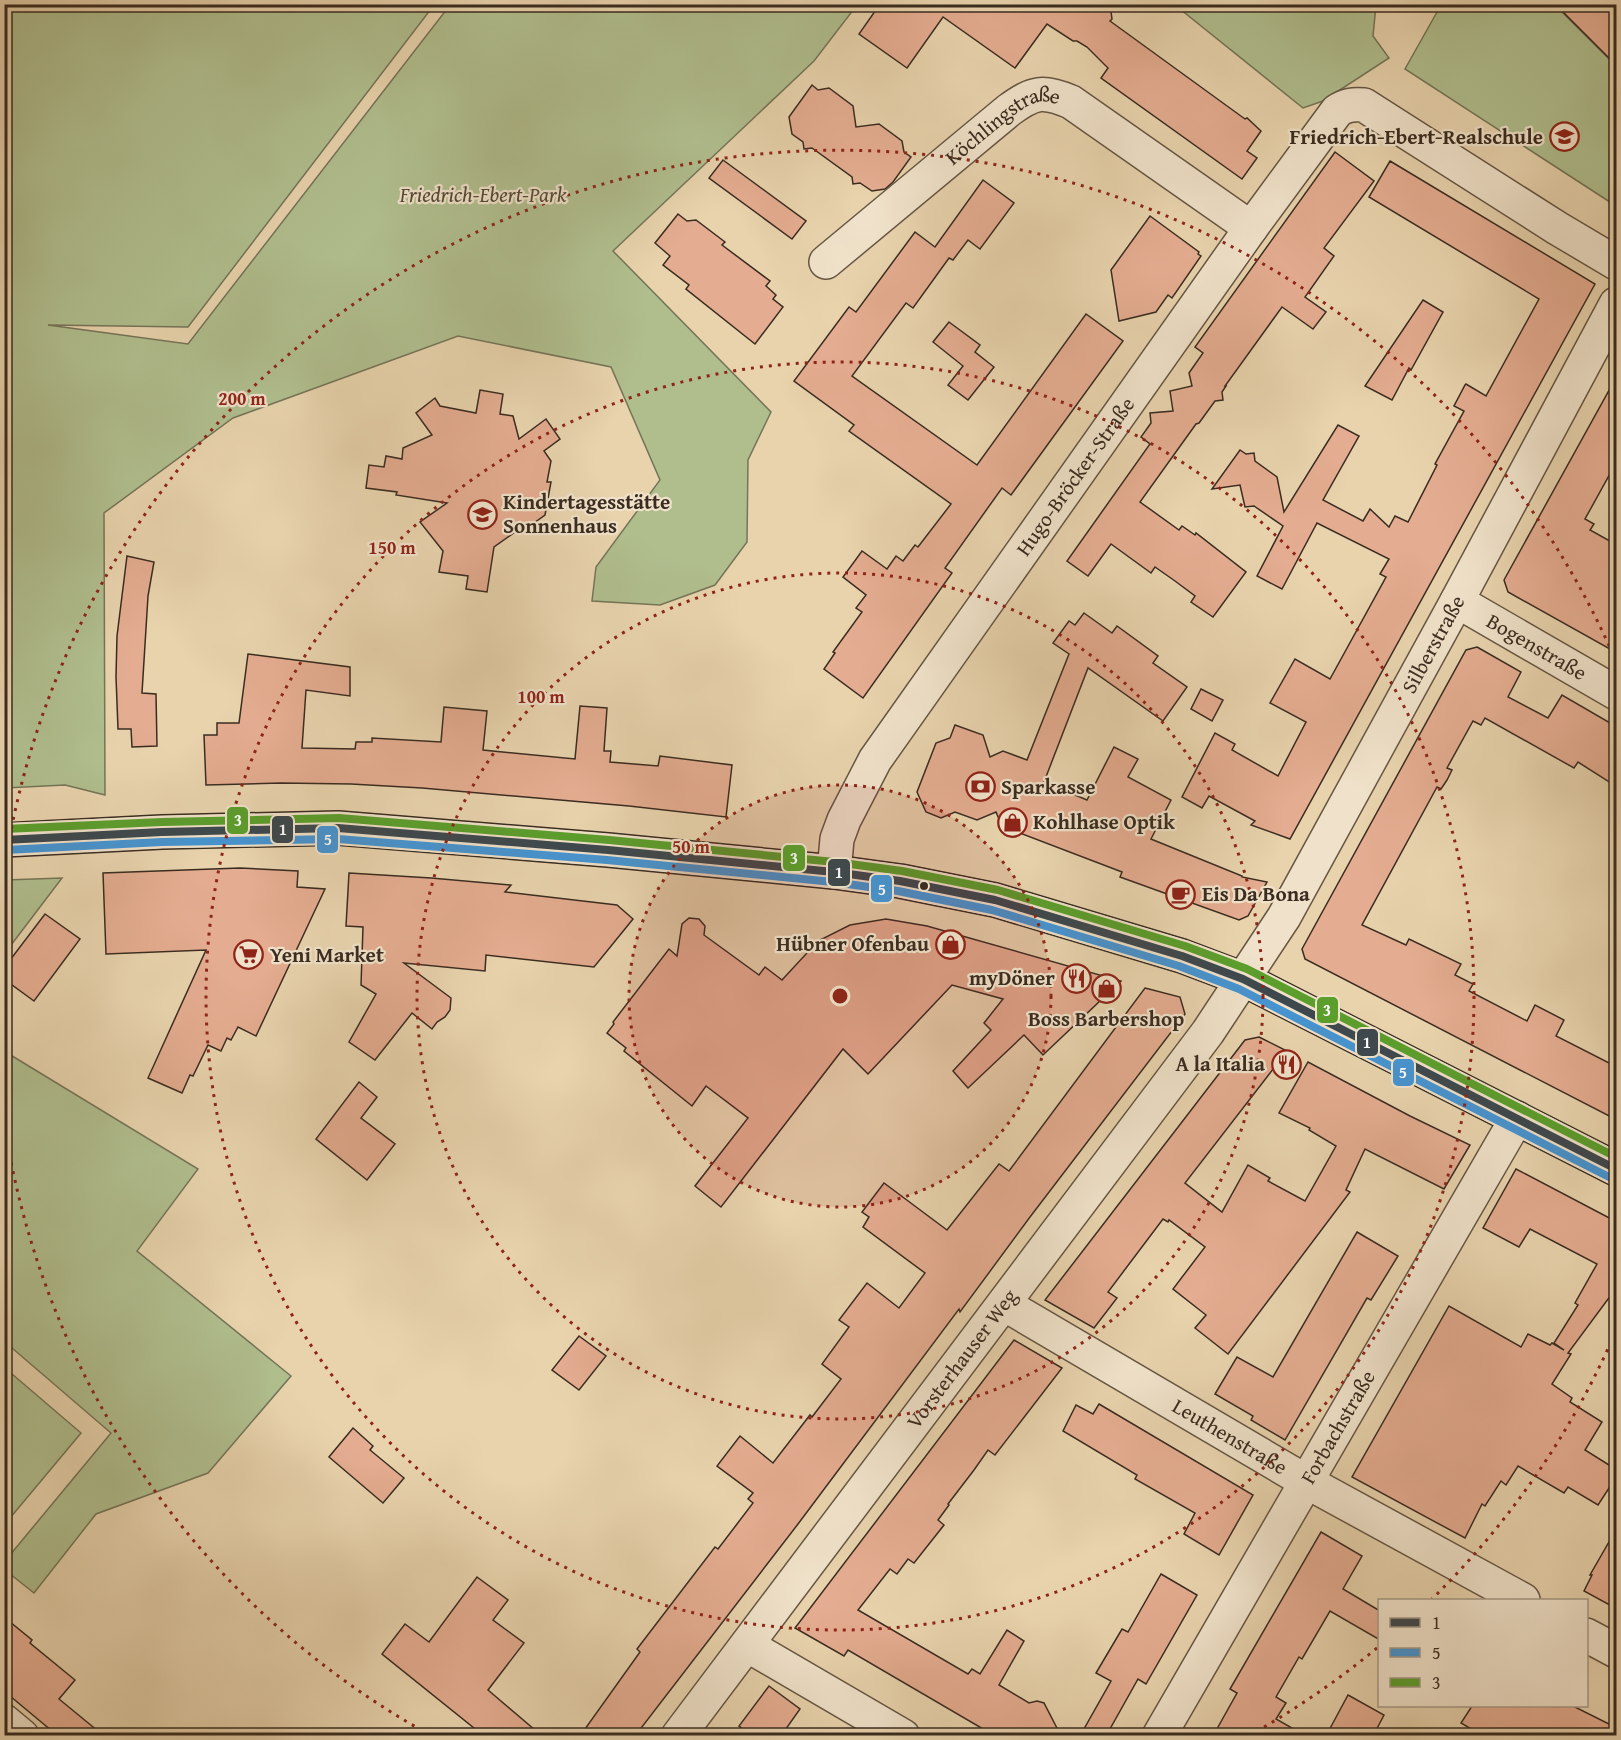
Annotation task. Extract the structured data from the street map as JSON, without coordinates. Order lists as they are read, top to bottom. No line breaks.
{"streets":{"street":["Köchlingstraße","Hugo-Bröcker-Straße","Silberstraße","Bogenstraße","Vorsterhauser Weg","Forbachstraße","Leuthenstraße"]},"crossings":[["Köchlingstraße","Hugo-Bröcker-Straße"],["Silberstraße","Bogenstraße"],["Silberstraße","Vorsterhauser Weg"],["Vorsterhauser Weg","Leuthenstraße"],["Forbachstraße","Leuthenstraße"]],"parks":["Friedrich-Ebert-Park"],"places":{"school or university":["Friedrich-Ebert-Realschule","Kindertagesstätte Sonnenhaus"],"bank":["Sparkasse"],"shop":["Kohlhase Optik","Hübner Ofenbau","Boss Barbershop"],"cafe":["Eis Da Bona"],"supermarket":["Yeni Market"],"restaurant":["myDöner","A la Italia"]},"lines":["transit line 3","transit line 1","transit line 5"],"legend":["1","5","3"],"rings":["200 m","150 m","100 m","50 m"]}
